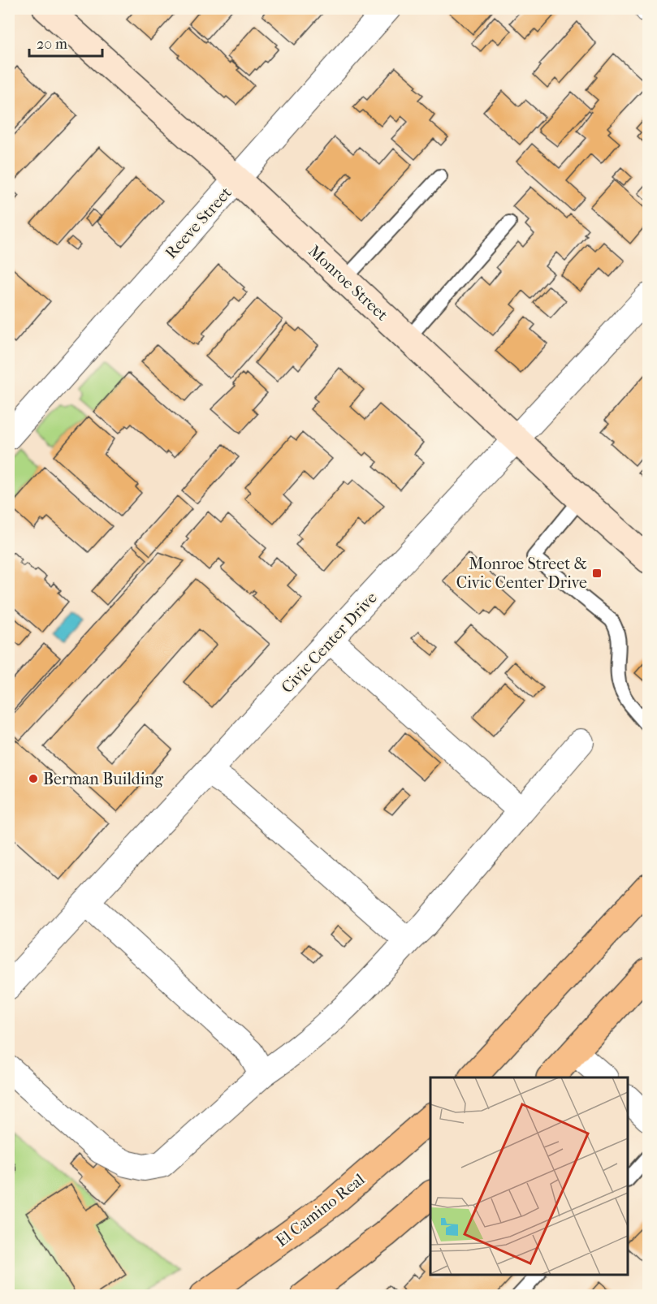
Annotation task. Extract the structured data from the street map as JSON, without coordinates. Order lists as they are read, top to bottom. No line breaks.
{"streets":{"main road":["Monroe Street","El Camino Real"],"street":["Reeve Street","Civic Center Drive"]},"crossings":[["Reeve Street","Monroe Street"],["Monroe Street","Civic Center Drive"]],"places":{"transit":["Monroe Street & Civic Center Drive"],"other":["Berman Building"]},"scale_bar":"20 m"}
